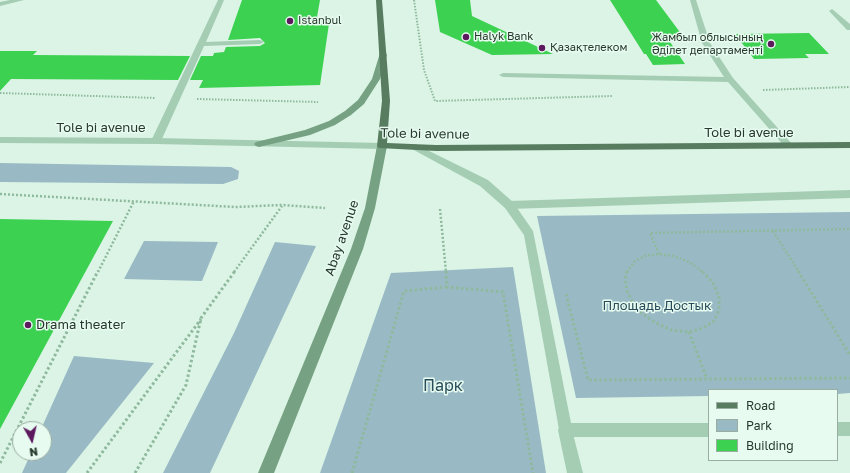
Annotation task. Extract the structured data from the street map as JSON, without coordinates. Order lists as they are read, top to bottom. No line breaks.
{"streets":{"main road":["Tole bi avenue","Abay avenue"]},"crossings":[["Tole bi avenue","Abay avenue"]],"parks":["Площадь Достык","Парк"],"places":["Istanbul","Halyk Bank","Жамбыл облысының Әділет департаменті","Қазақтелеком","Drama theater"],"legend":["Road","Park","Building"],"north":"bottom"}
